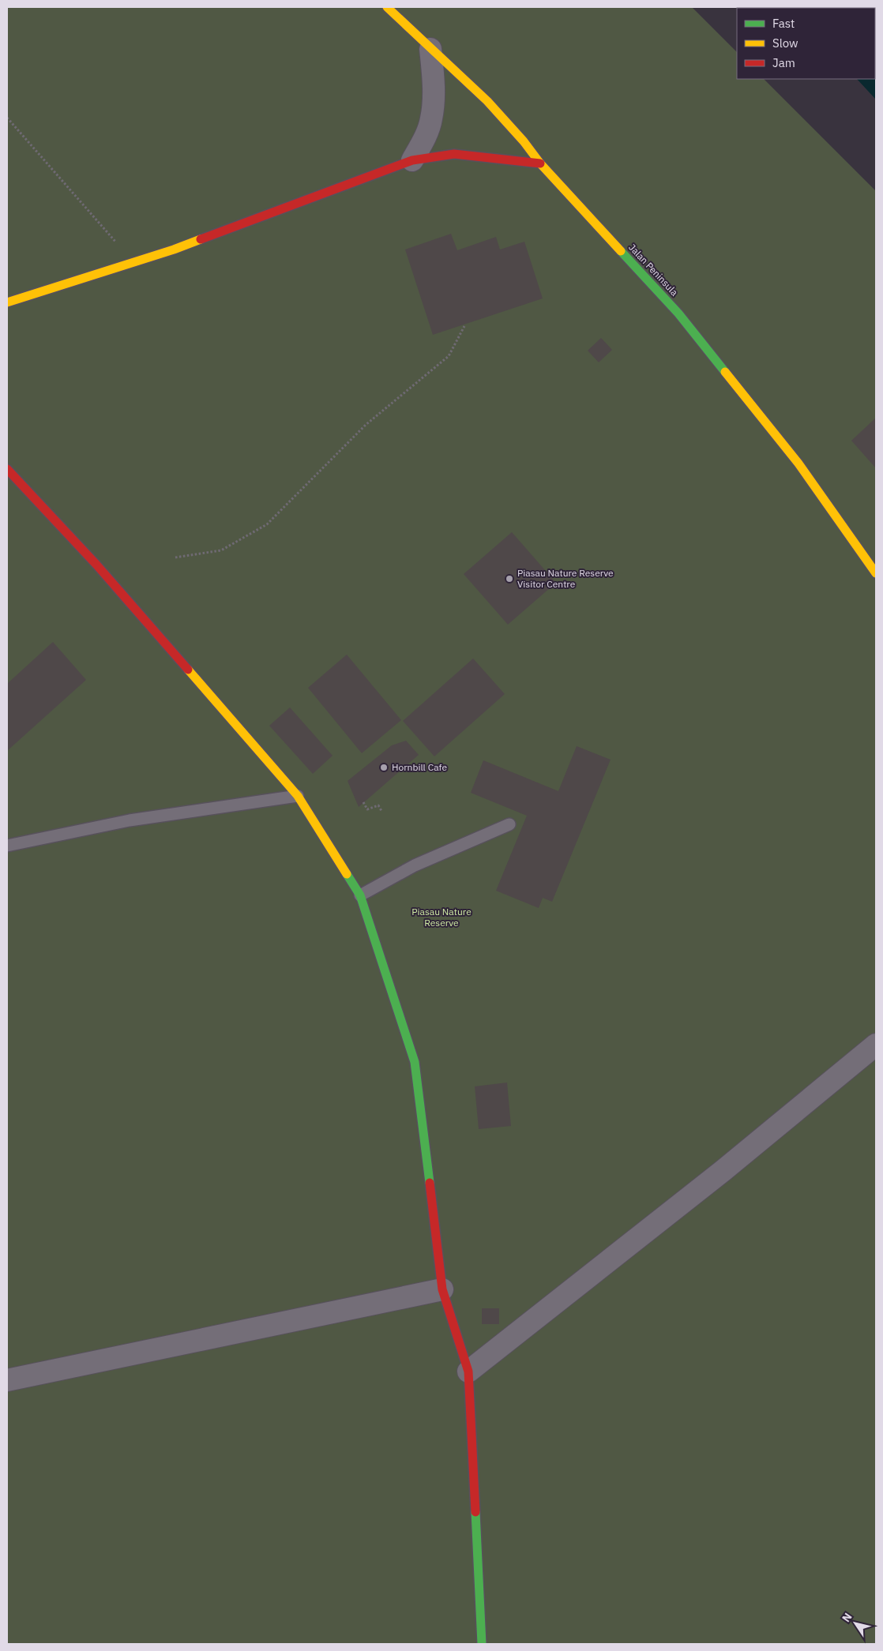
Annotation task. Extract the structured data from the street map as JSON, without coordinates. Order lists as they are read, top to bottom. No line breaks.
{"streets":{"street":["Jalan Peninsula"]},"parks":["Piasau Nature Reserve"],"places":["Piasau Nature Reserve Visitor Centre","Hornbill Cafe"],"legend":["Fast","Slow","Jam"],"north":"top left"}
